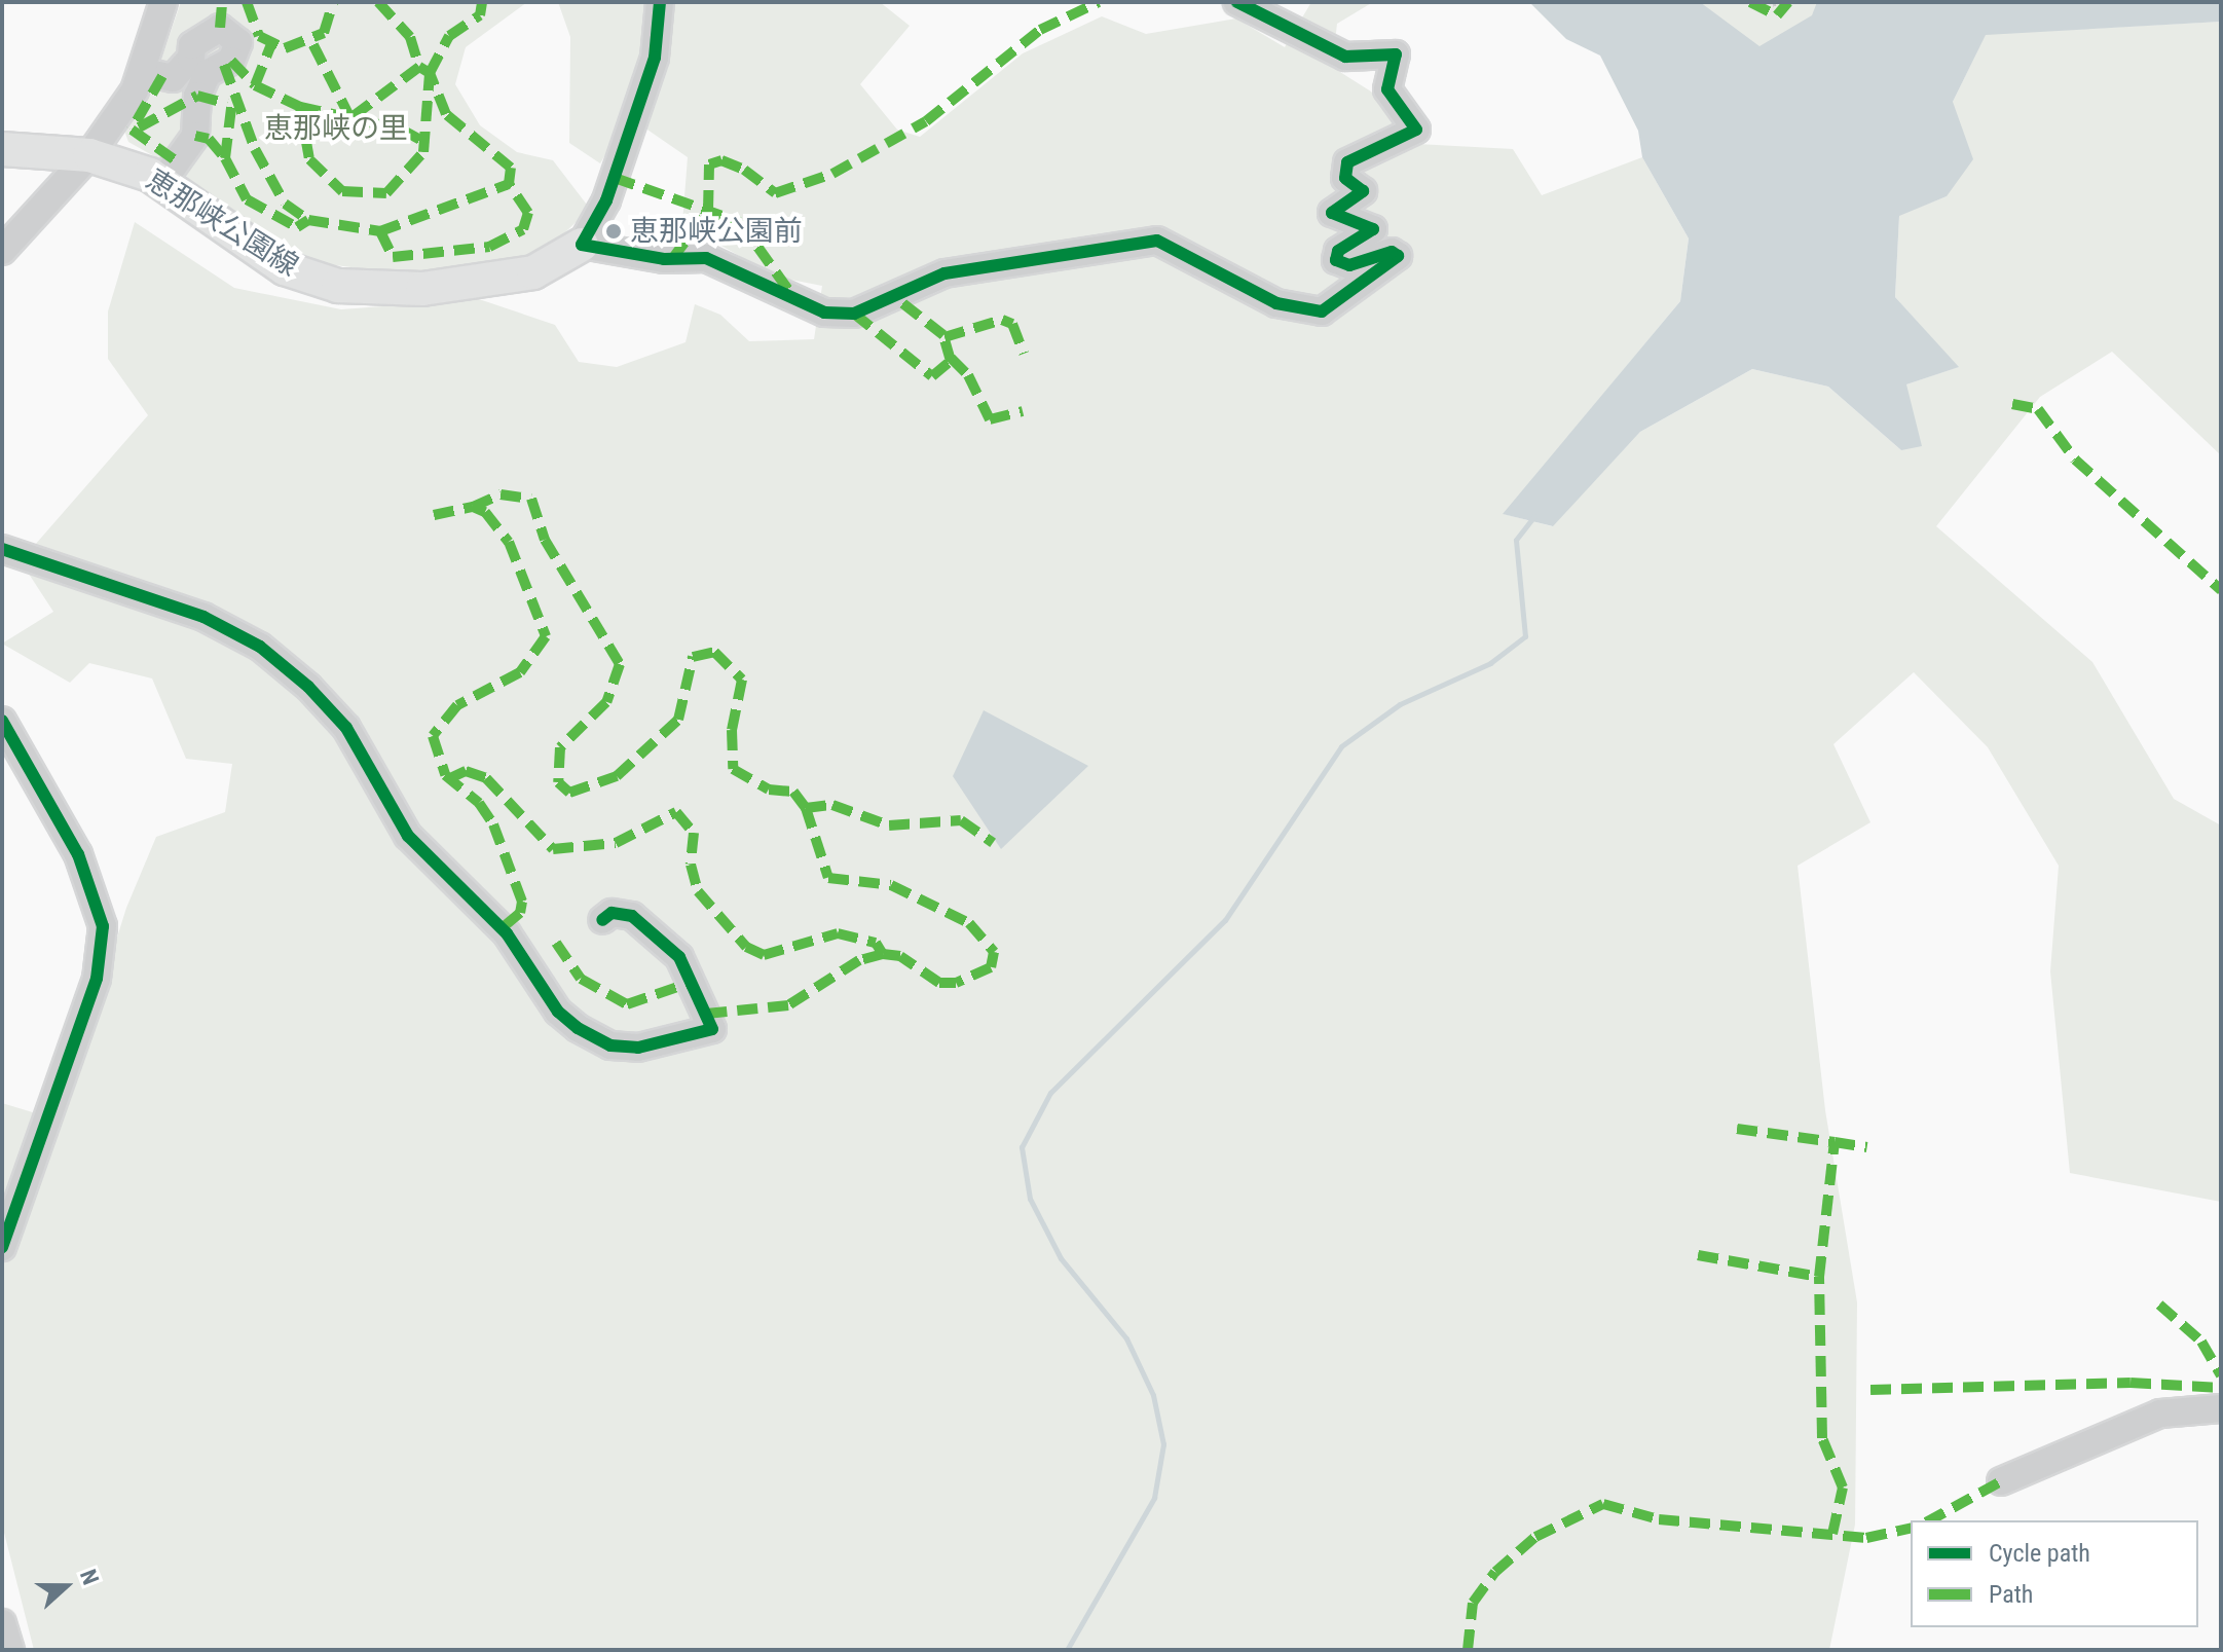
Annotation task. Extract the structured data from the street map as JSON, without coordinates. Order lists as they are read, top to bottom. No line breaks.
{"streets":{"main road":["恵那峡公園線"]},"parks":["恵那峡の里"],"places":["恵那峡公園前"],"legend":["Cycle path","Path"],"north":"right"}
